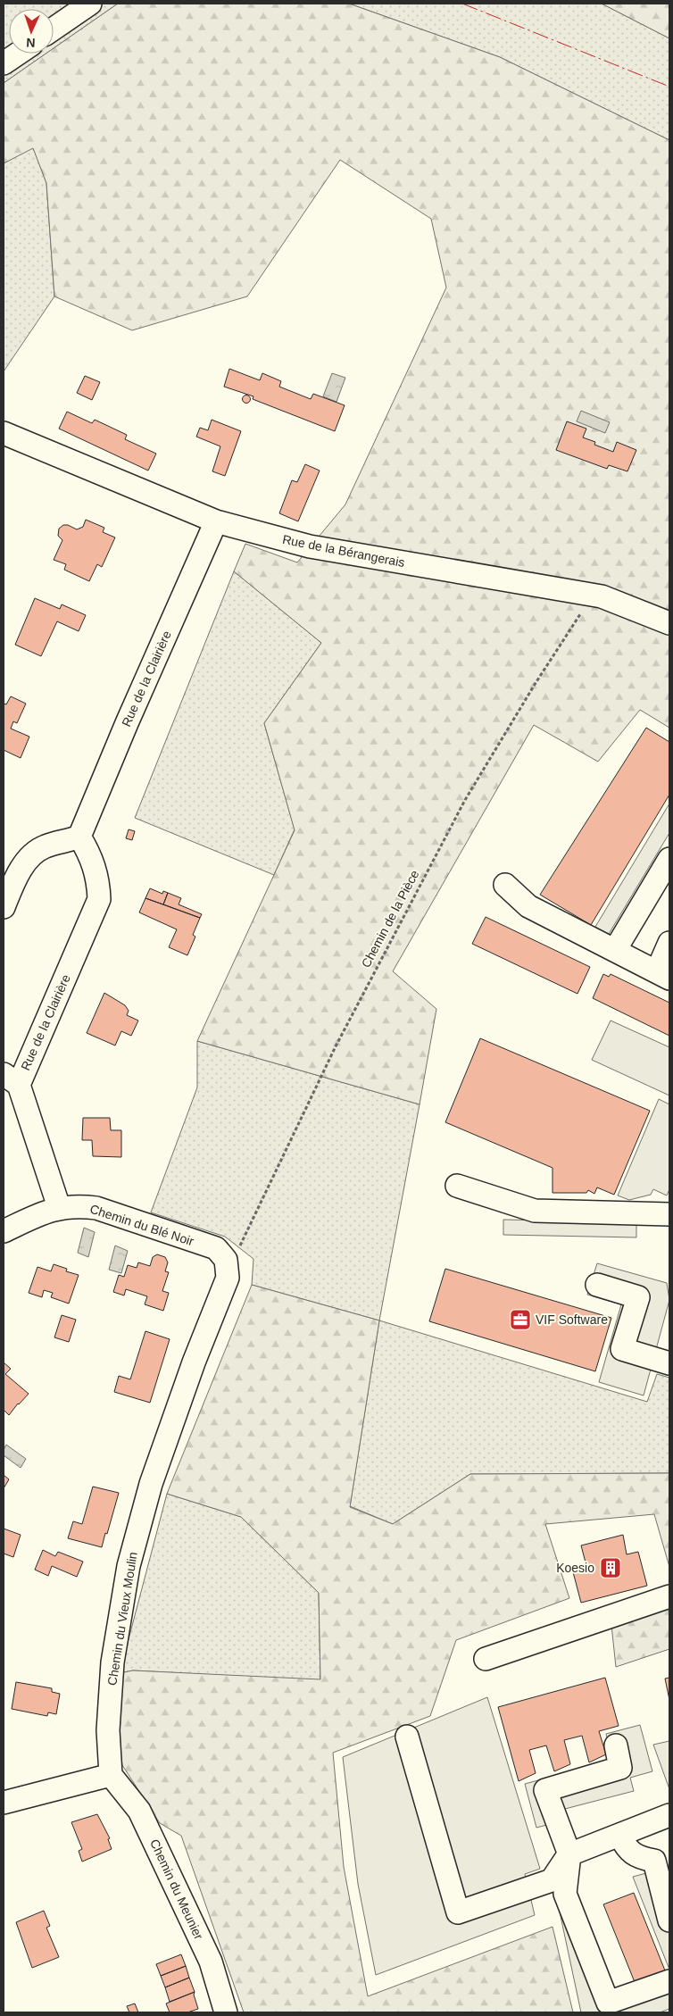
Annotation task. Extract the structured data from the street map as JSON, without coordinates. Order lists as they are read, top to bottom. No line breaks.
{"streets":{"street":["Rue de la Bérangerais","Rue de la Clairière","Chemin du Blé Noir","Chemin du Vieux Moulin","Chemin du Meunier"],"path":["Chemin de la Pièce"]},"crossings":[["Rue de la Bérangerais","Rue de la Clairière"],["Rue de la Bérangerais","Chemin de la Pièce"],["Rue de la Clairière","Chemin du Blé Noir"],["Chemin de la Pièce","Chemin du Blé Noir"],["Chemin de la Pièce","Chemin du Vieux Moulin"],["Chemin du Blé Noir","Chemin du Vieux Moulin"],["Chemin du Vieux Moulin","Chemin du Meunier"]],"places":{"office":["VIF Software"],"building":["Koesio"]},"north":"bottom"}
